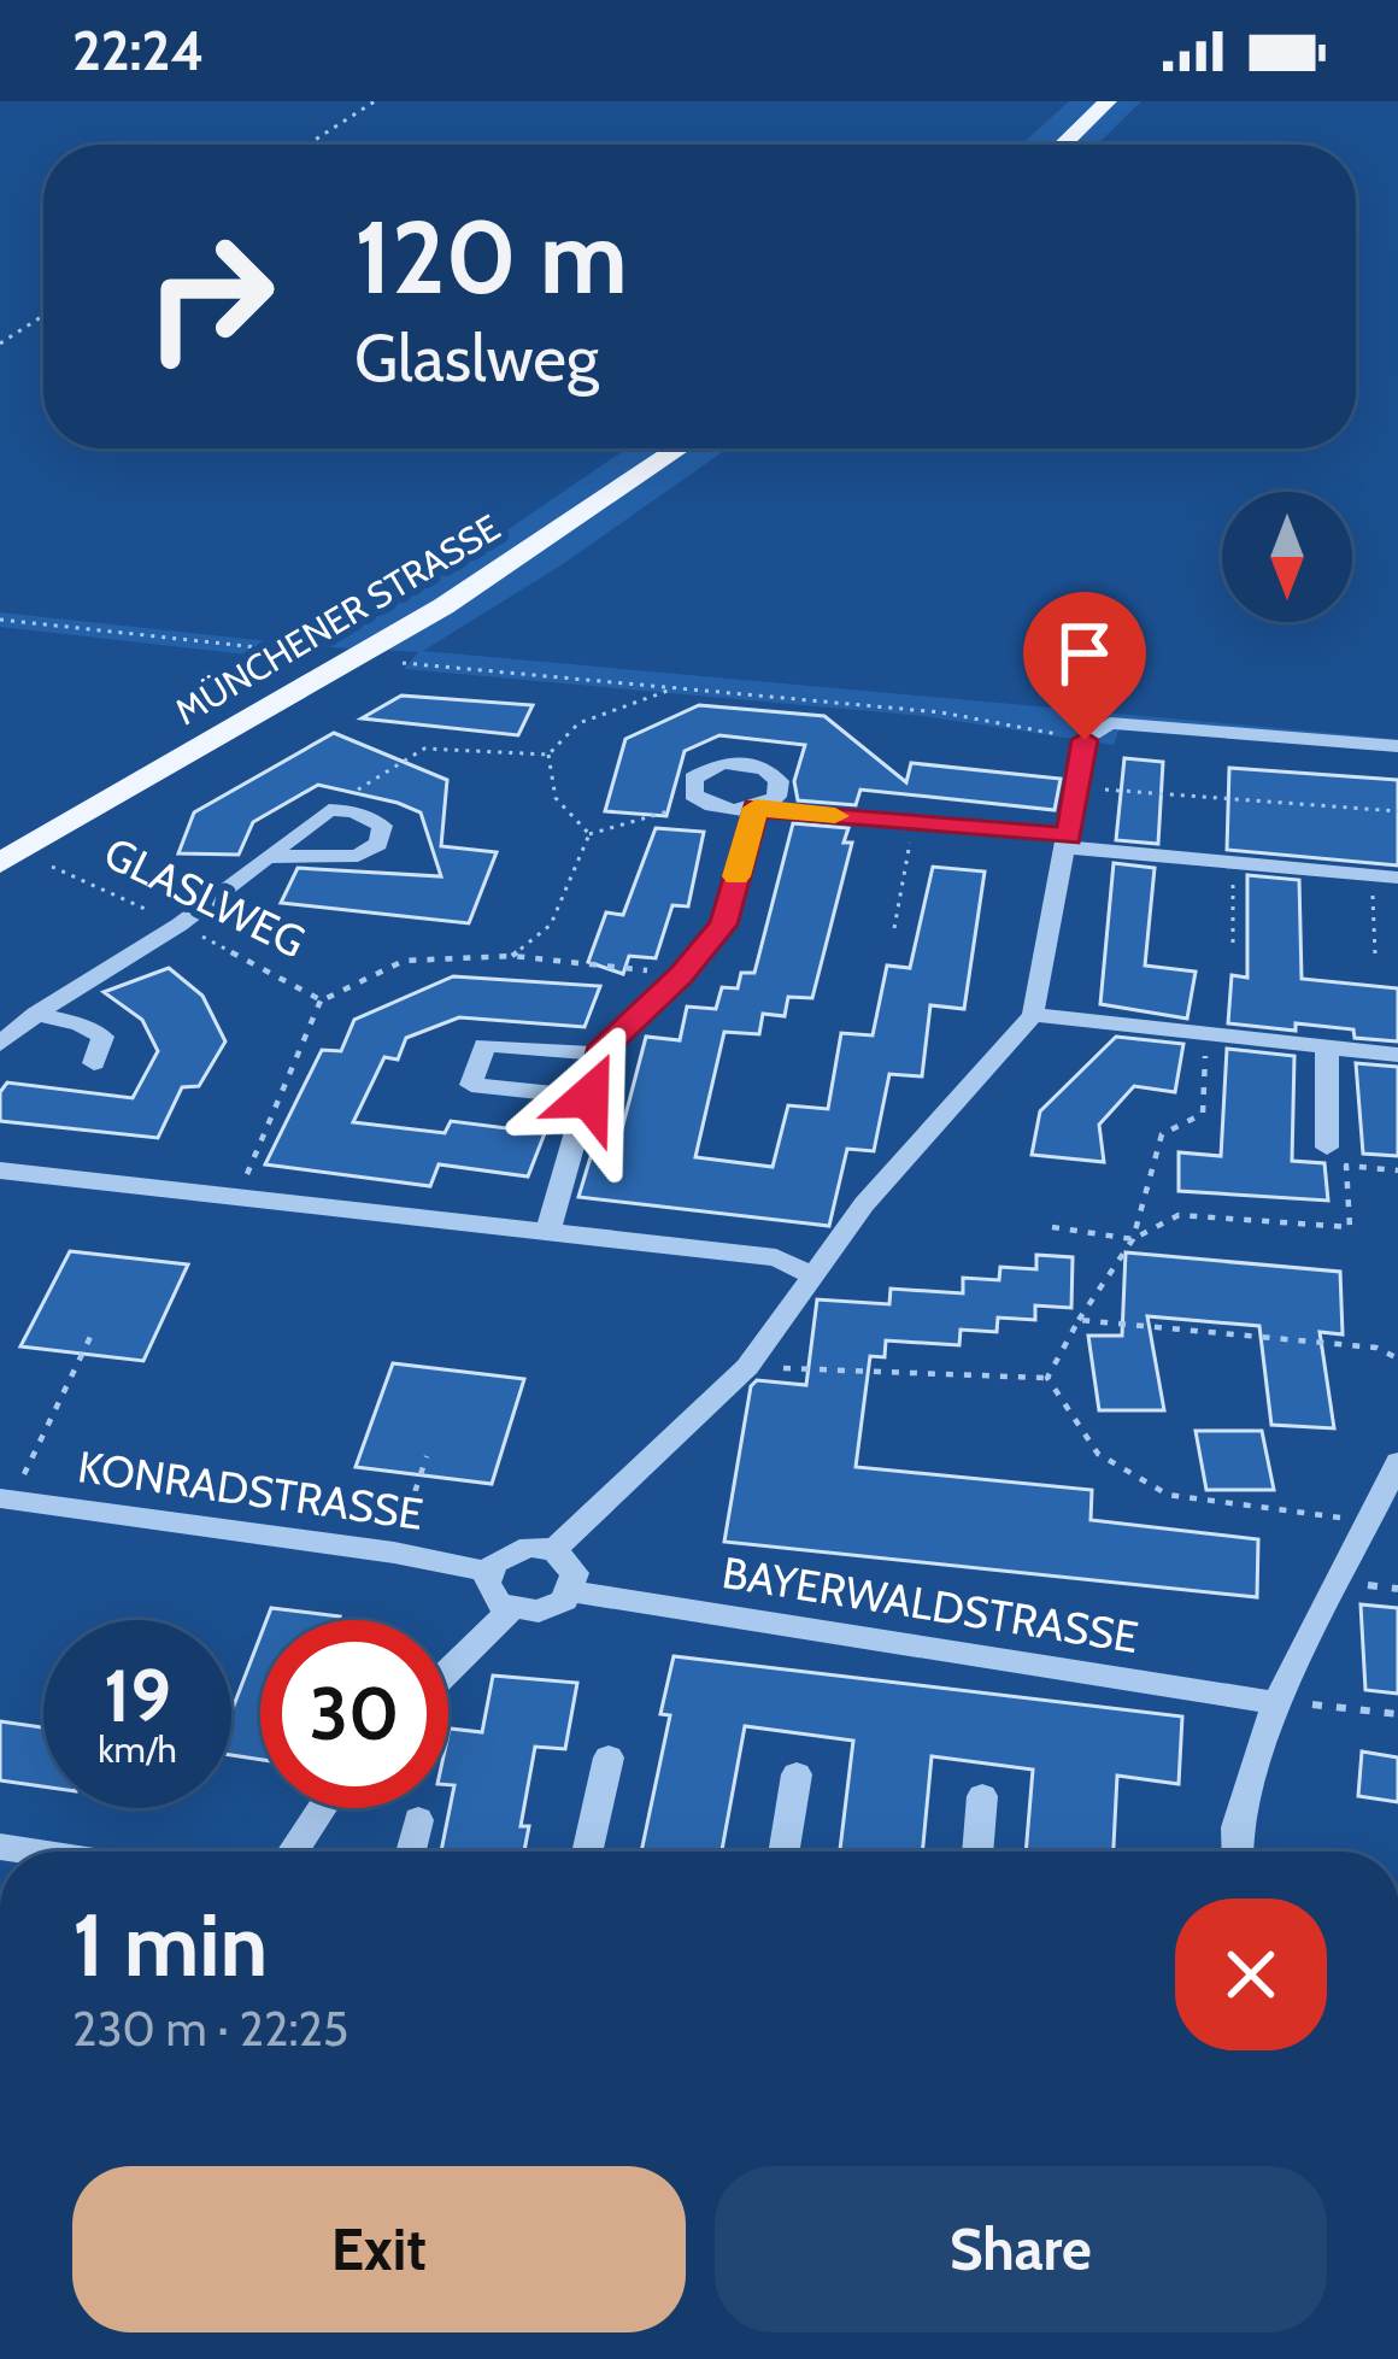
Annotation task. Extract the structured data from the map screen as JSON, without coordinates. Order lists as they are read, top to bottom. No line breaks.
{"streets":{"main road":["MÜNCHENER STRASSE"],"street":["KONRADSTRASSE","BAYERWALDSTRASSE"],"path":["GLASLWEG"]},"crossings":[["KONRADSTRASSE","BAYERWALDSTRASSE"]],"north":"bottom","page":{"status":"22:24","turn":["120 m","Glaslweg"],"speed":"19 km/h","limit":"30","heading":["1 min","230 m · 22:25"],"buttons":["Exit","Share"]}}
